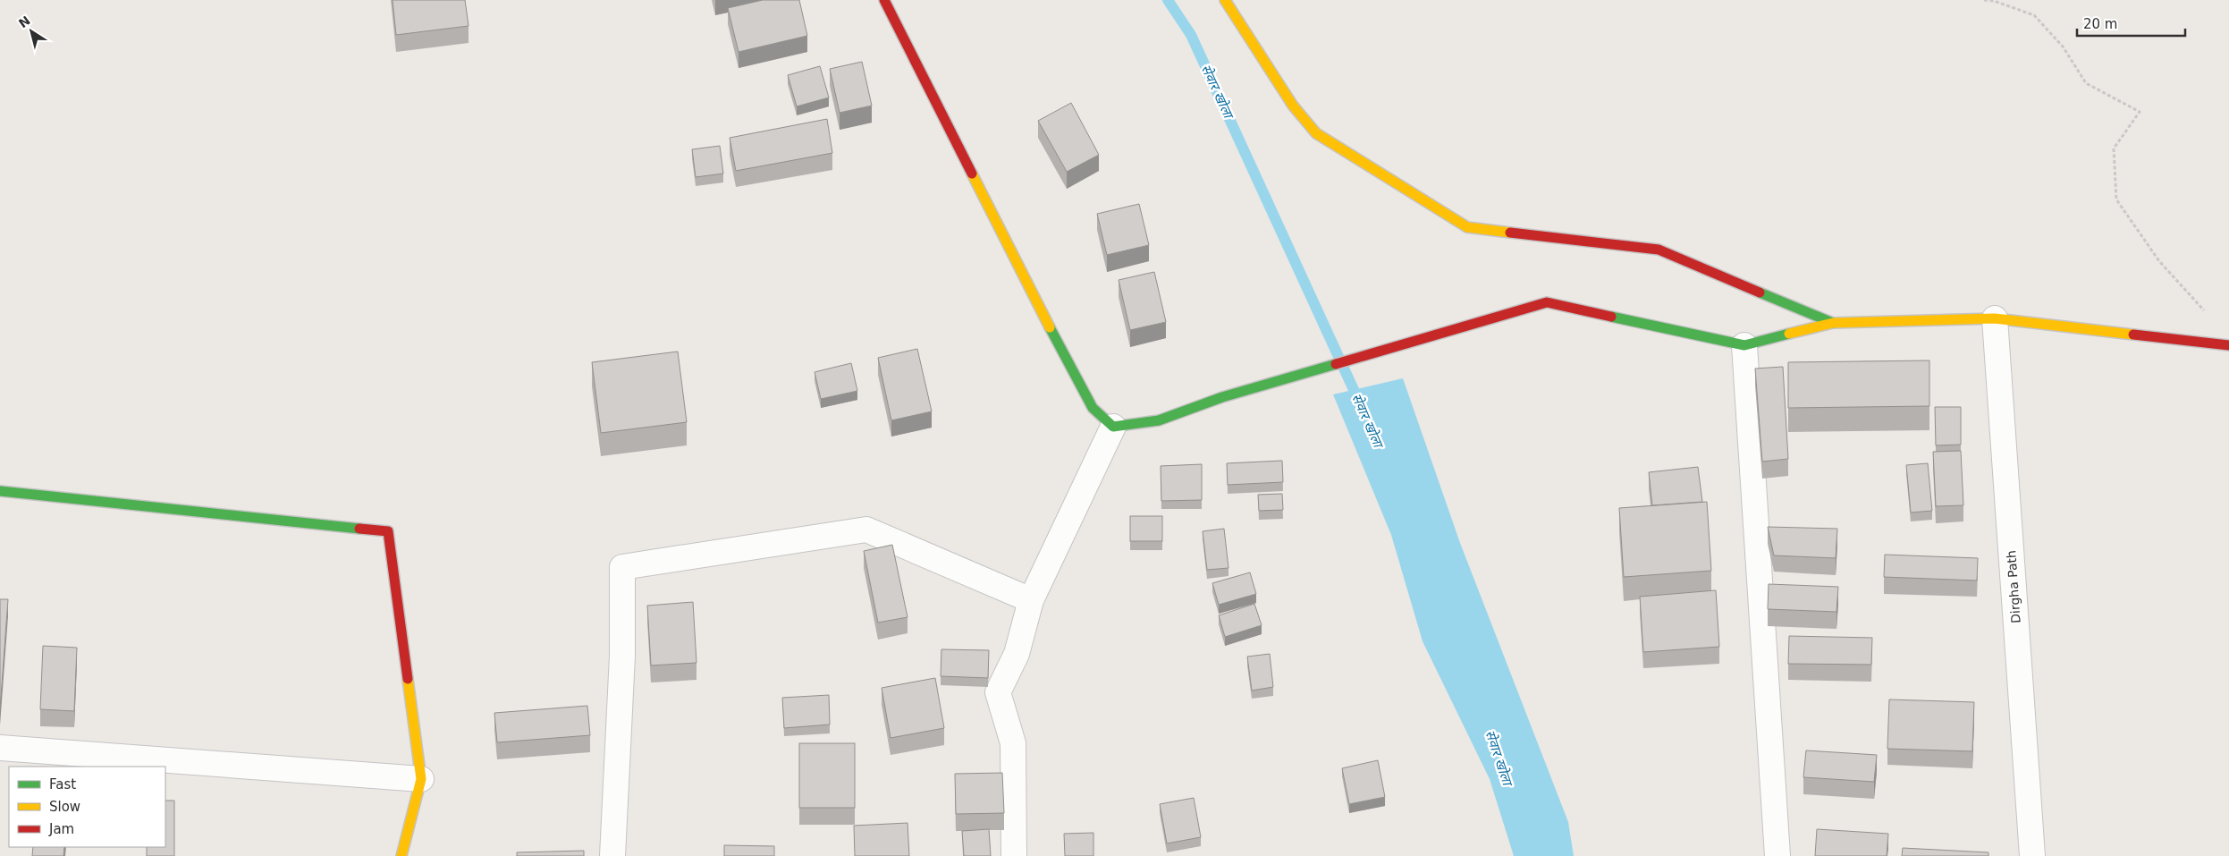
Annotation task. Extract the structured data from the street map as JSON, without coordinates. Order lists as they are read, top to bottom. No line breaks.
{"streets":{"street":["Dirgha Path"]},"water":["सेवार खोला"],"legend":["Fast","Slow","Jam"],"scale_bar":"20 m","north":"top left"}
